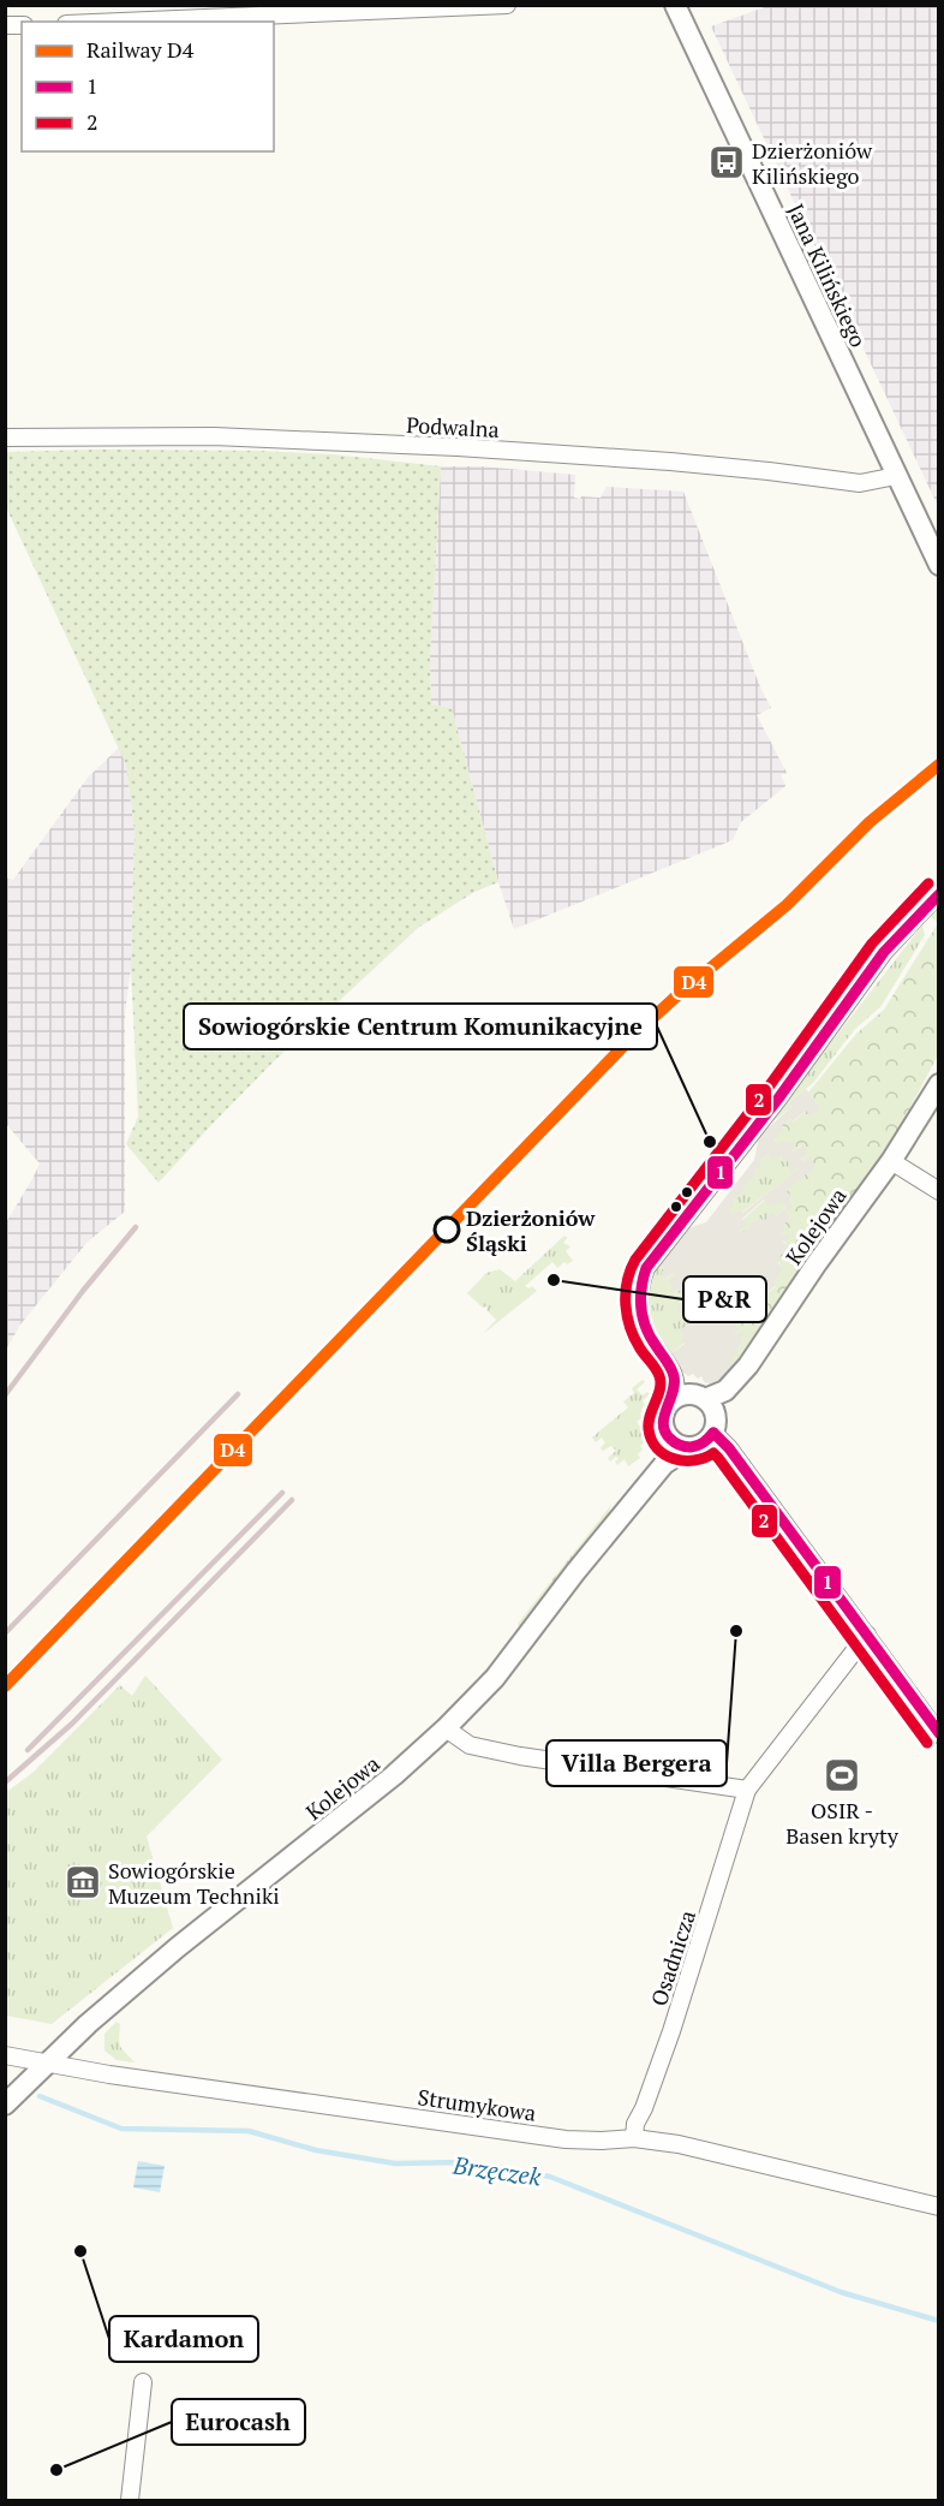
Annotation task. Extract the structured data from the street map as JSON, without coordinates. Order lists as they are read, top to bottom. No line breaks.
{"streets":{"street":["Jana Kilińskiego","Podwalna","Kolejowa","Osadnicza","Strumykowa"]},"crossings":[["Jana Kilińskiego","Podwalna"],["Kolejowa","Strumykowa"],["Osadnicza","Strumykowa"]],"water":["Brzęczek"],"places":{"bus stop":["Dzierżoniów Kilińskiego"],"other":["Sowiogórskie Centrum Komunikacyjne","Dzierżoniów Śląski","P&R","Villa Bergera","Kardamon","Eurocash"],"sports":["OSIR - Basen kryty"],"museum":["Sowiogórskie Muzeum Techniki"]},"lines":["rail line D4","transit line 2","transit line 1"],"legend":["Railway D4","1","2"]}
